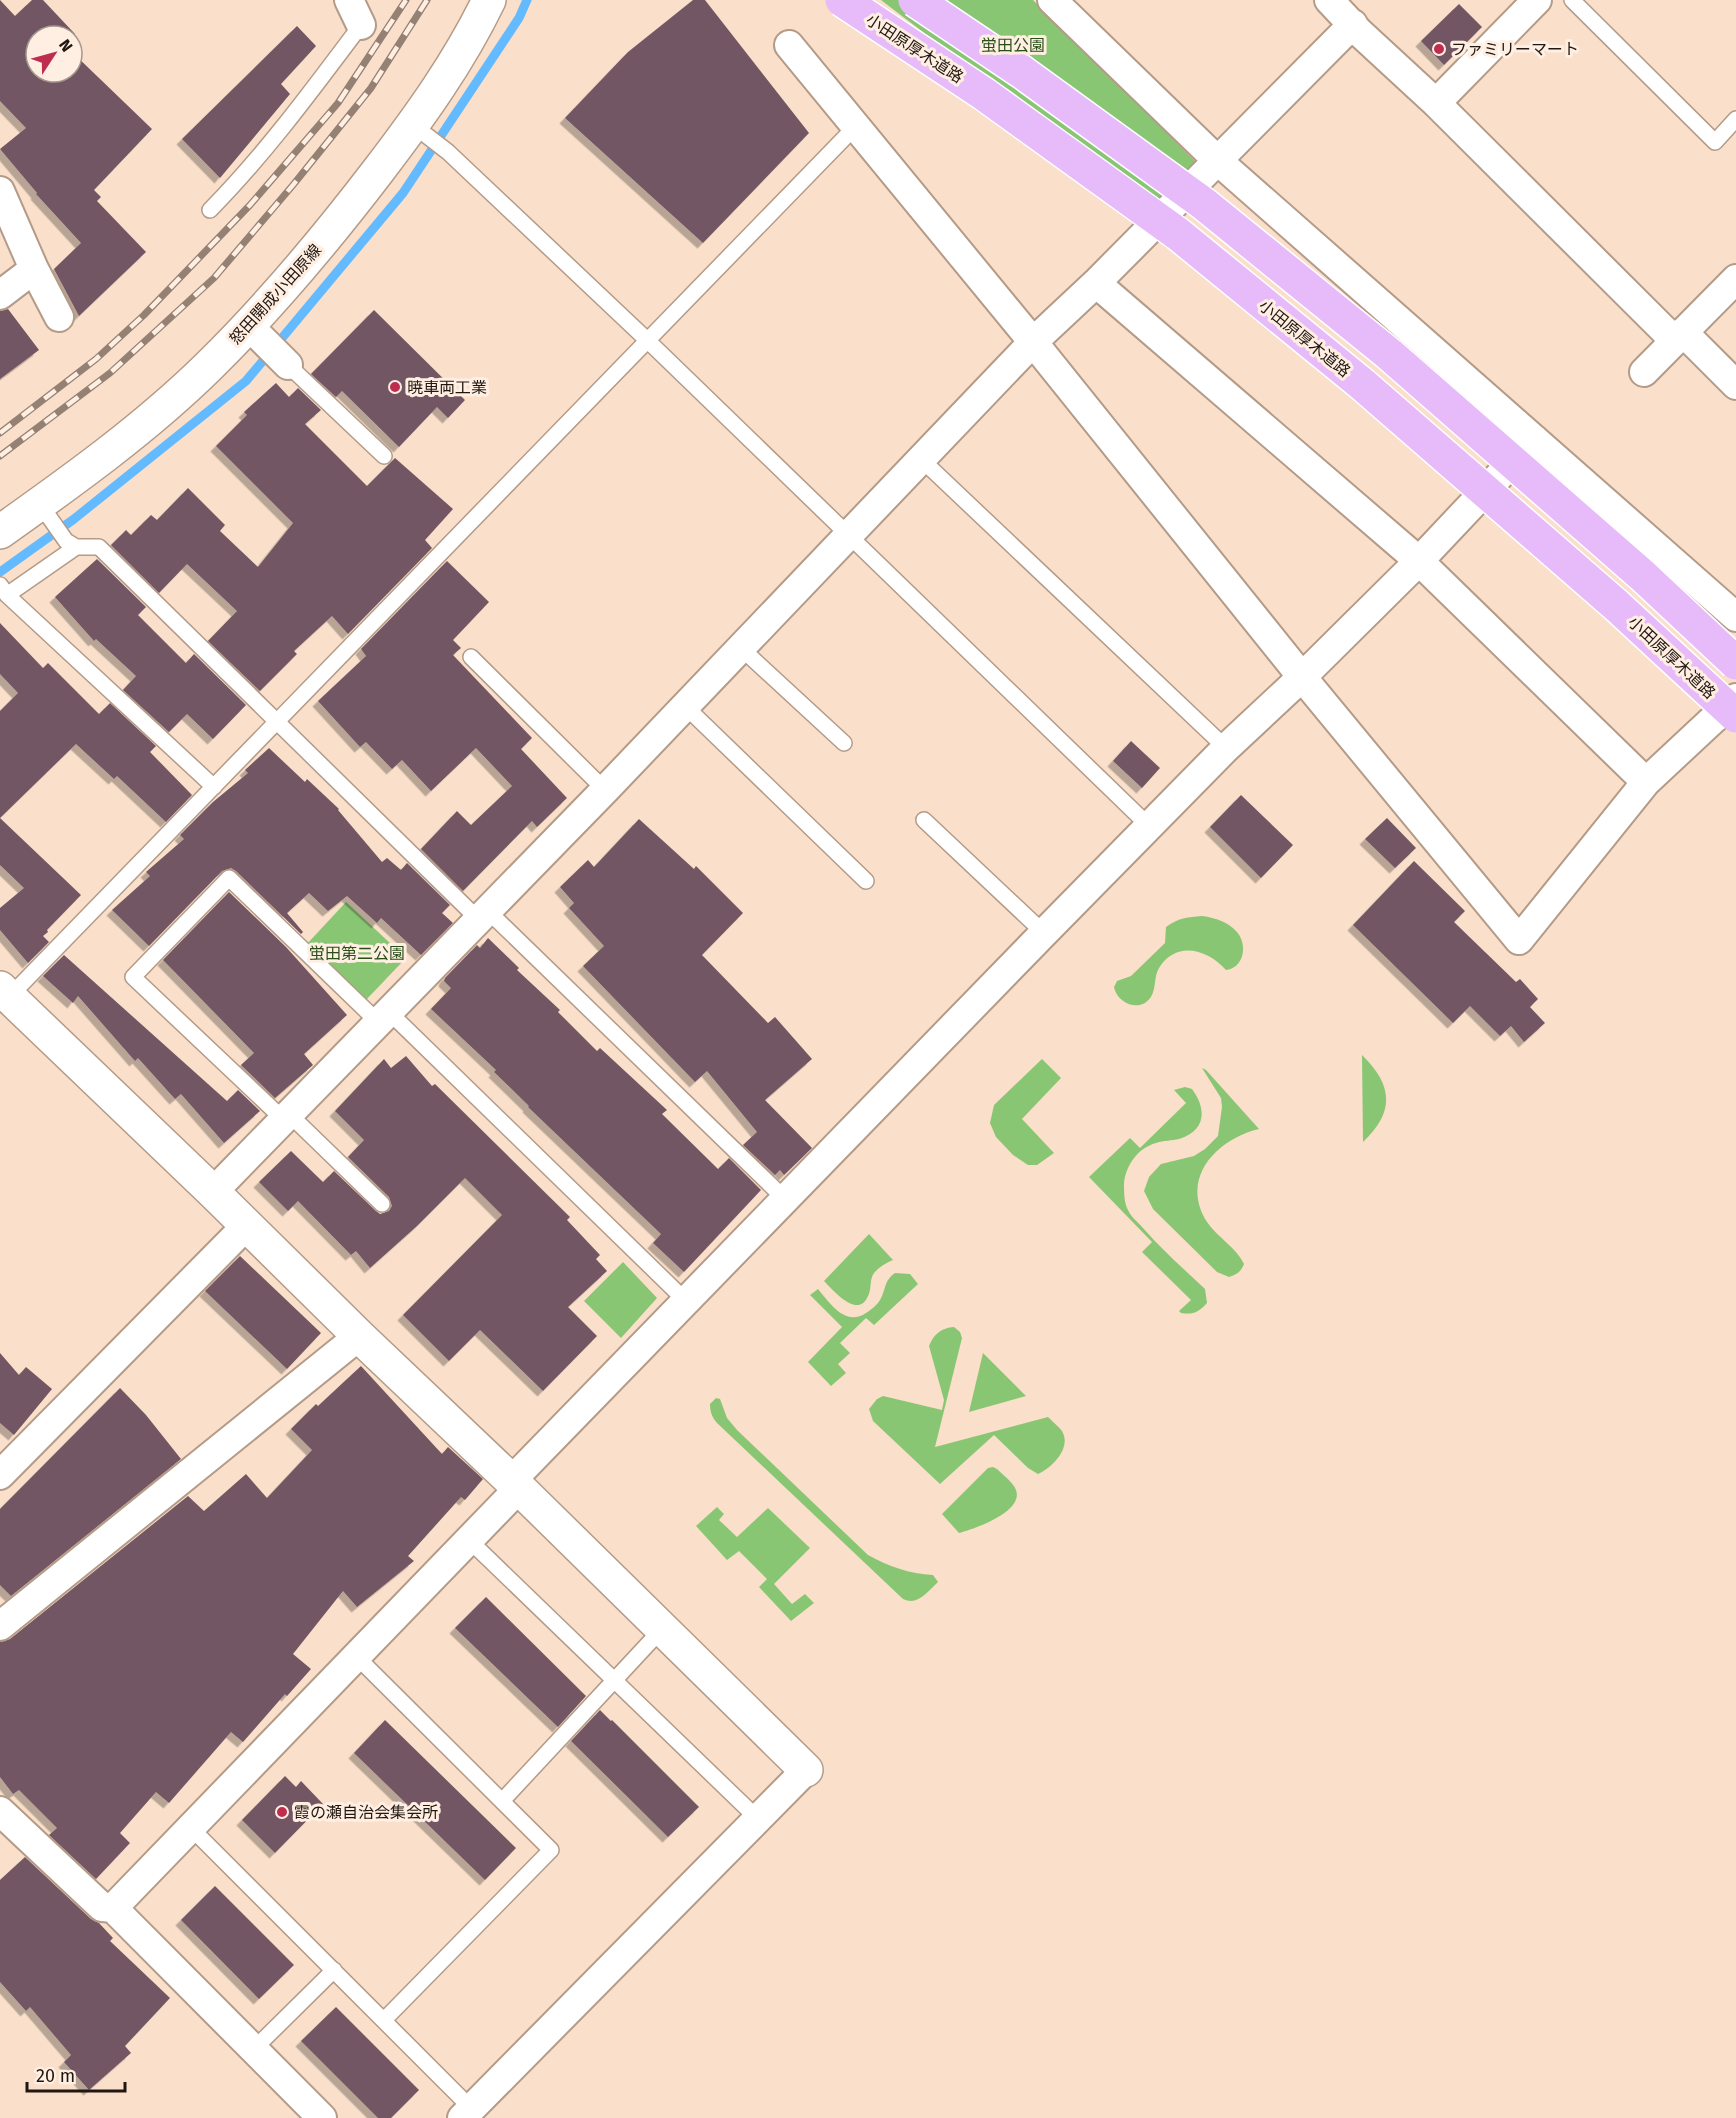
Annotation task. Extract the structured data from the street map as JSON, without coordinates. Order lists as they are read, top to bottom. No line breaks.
{"streets":{"highway":["小田原厚木道路"],"street":["怒田開成小田原線"]},"parks":["蛍田公園","蛍田第二公園"],"places":["ファミリーマート","暁車両工業","霞の瀬自治会集会所"],"scale_bar":"20 m","north":"top right"}
